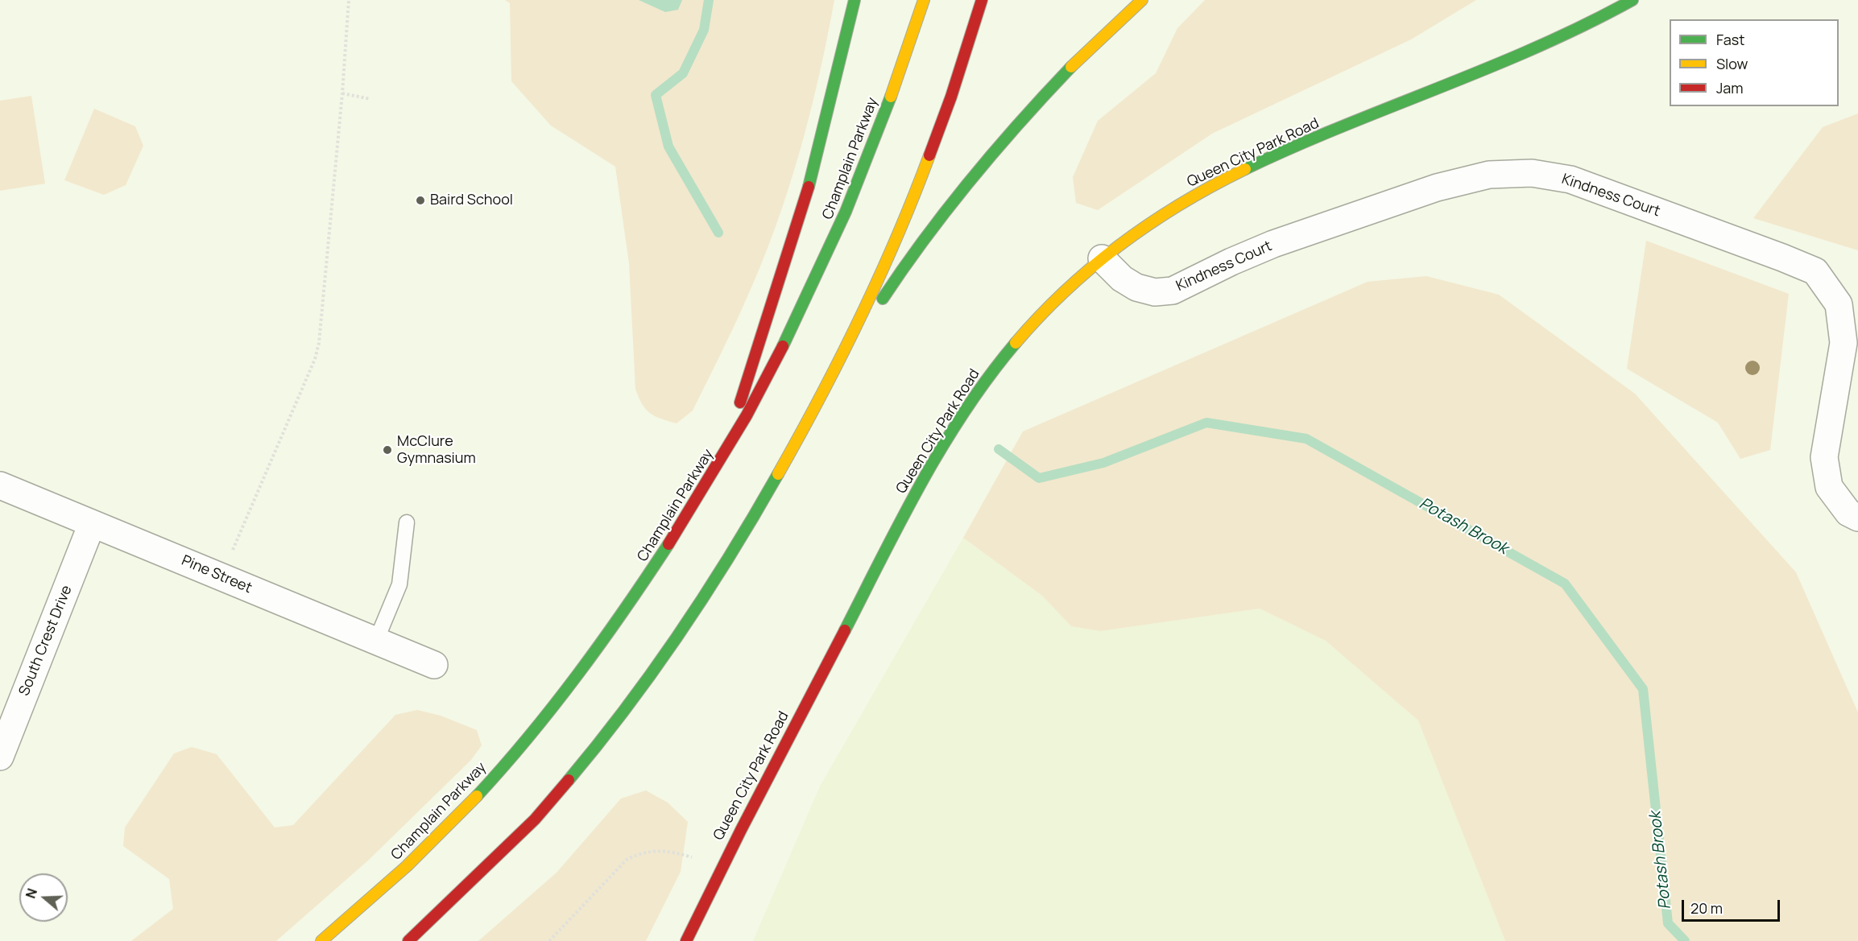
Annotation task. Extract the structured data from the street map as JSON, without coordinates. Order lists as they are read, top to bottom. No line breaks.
{"streets":{"main road":["Queen City Park Road","Champlain Parkway"],"street":["Kindness Court","Pine Street","South Crest Drive"]},"crossings":[["Queen City Park Road","Kindness Court"],["Pine Street","South Crest Drive"]],"water":["Potash Brook"],"places":["Baird School","McClure Gymnasium"],"legend":["Fast","Slow","Jam"],"scale_bar":"20 m","north":"left"}
